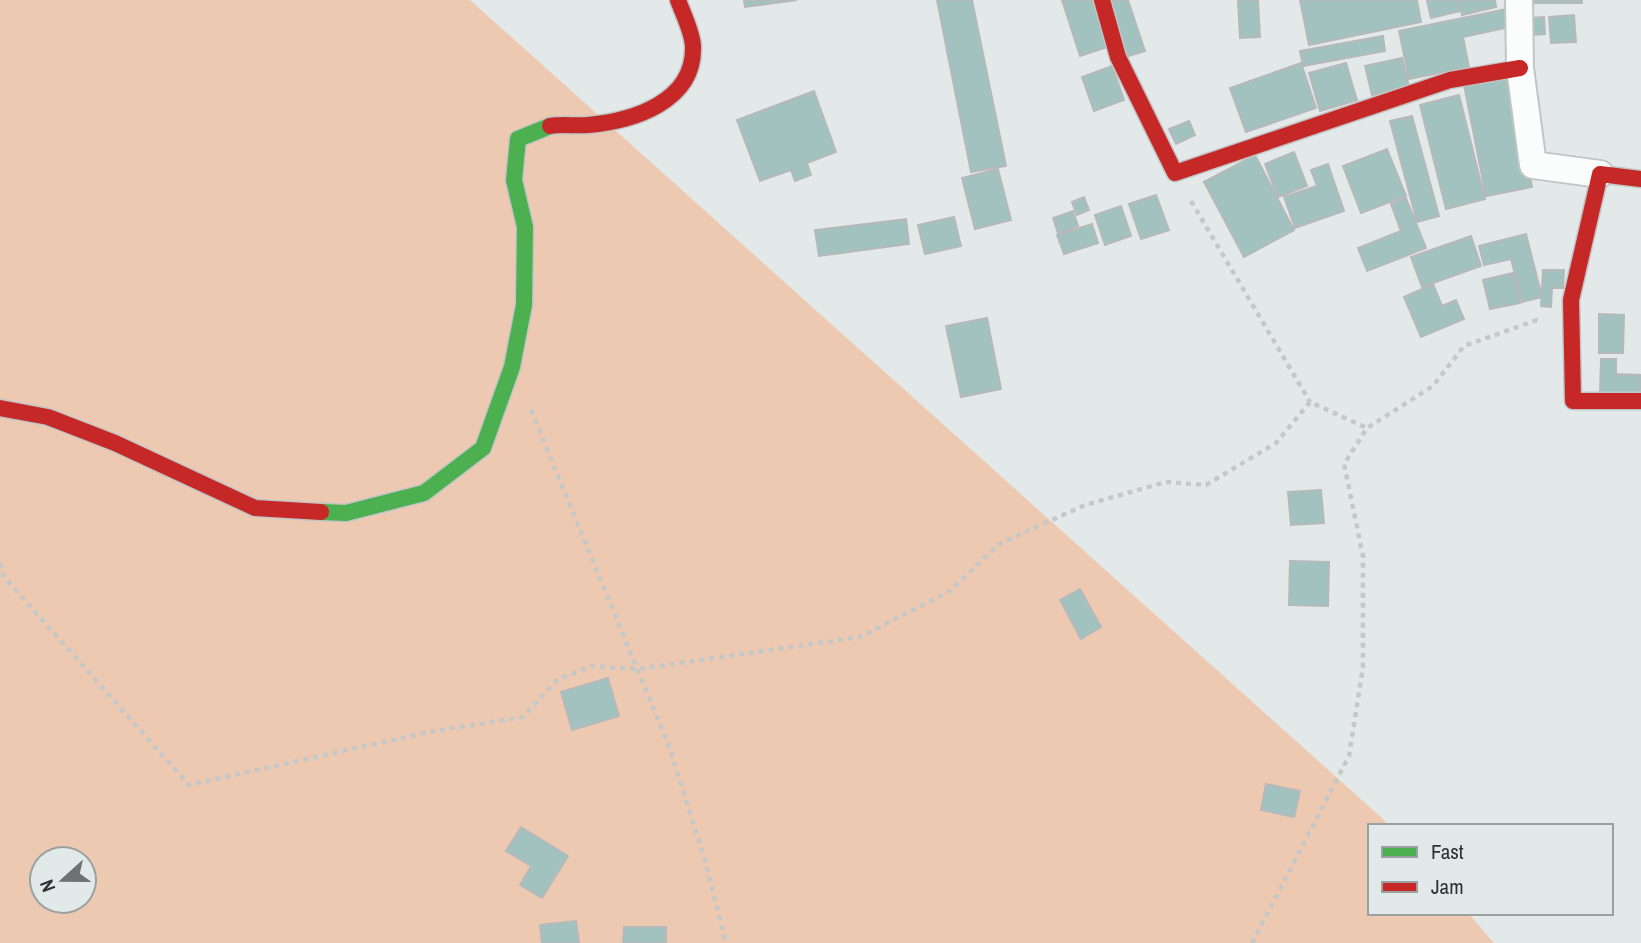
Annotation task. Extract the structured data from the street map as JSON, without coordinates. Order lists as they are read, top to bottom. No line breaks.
{"legend":["Fast","Jam"],"north":"left"}
